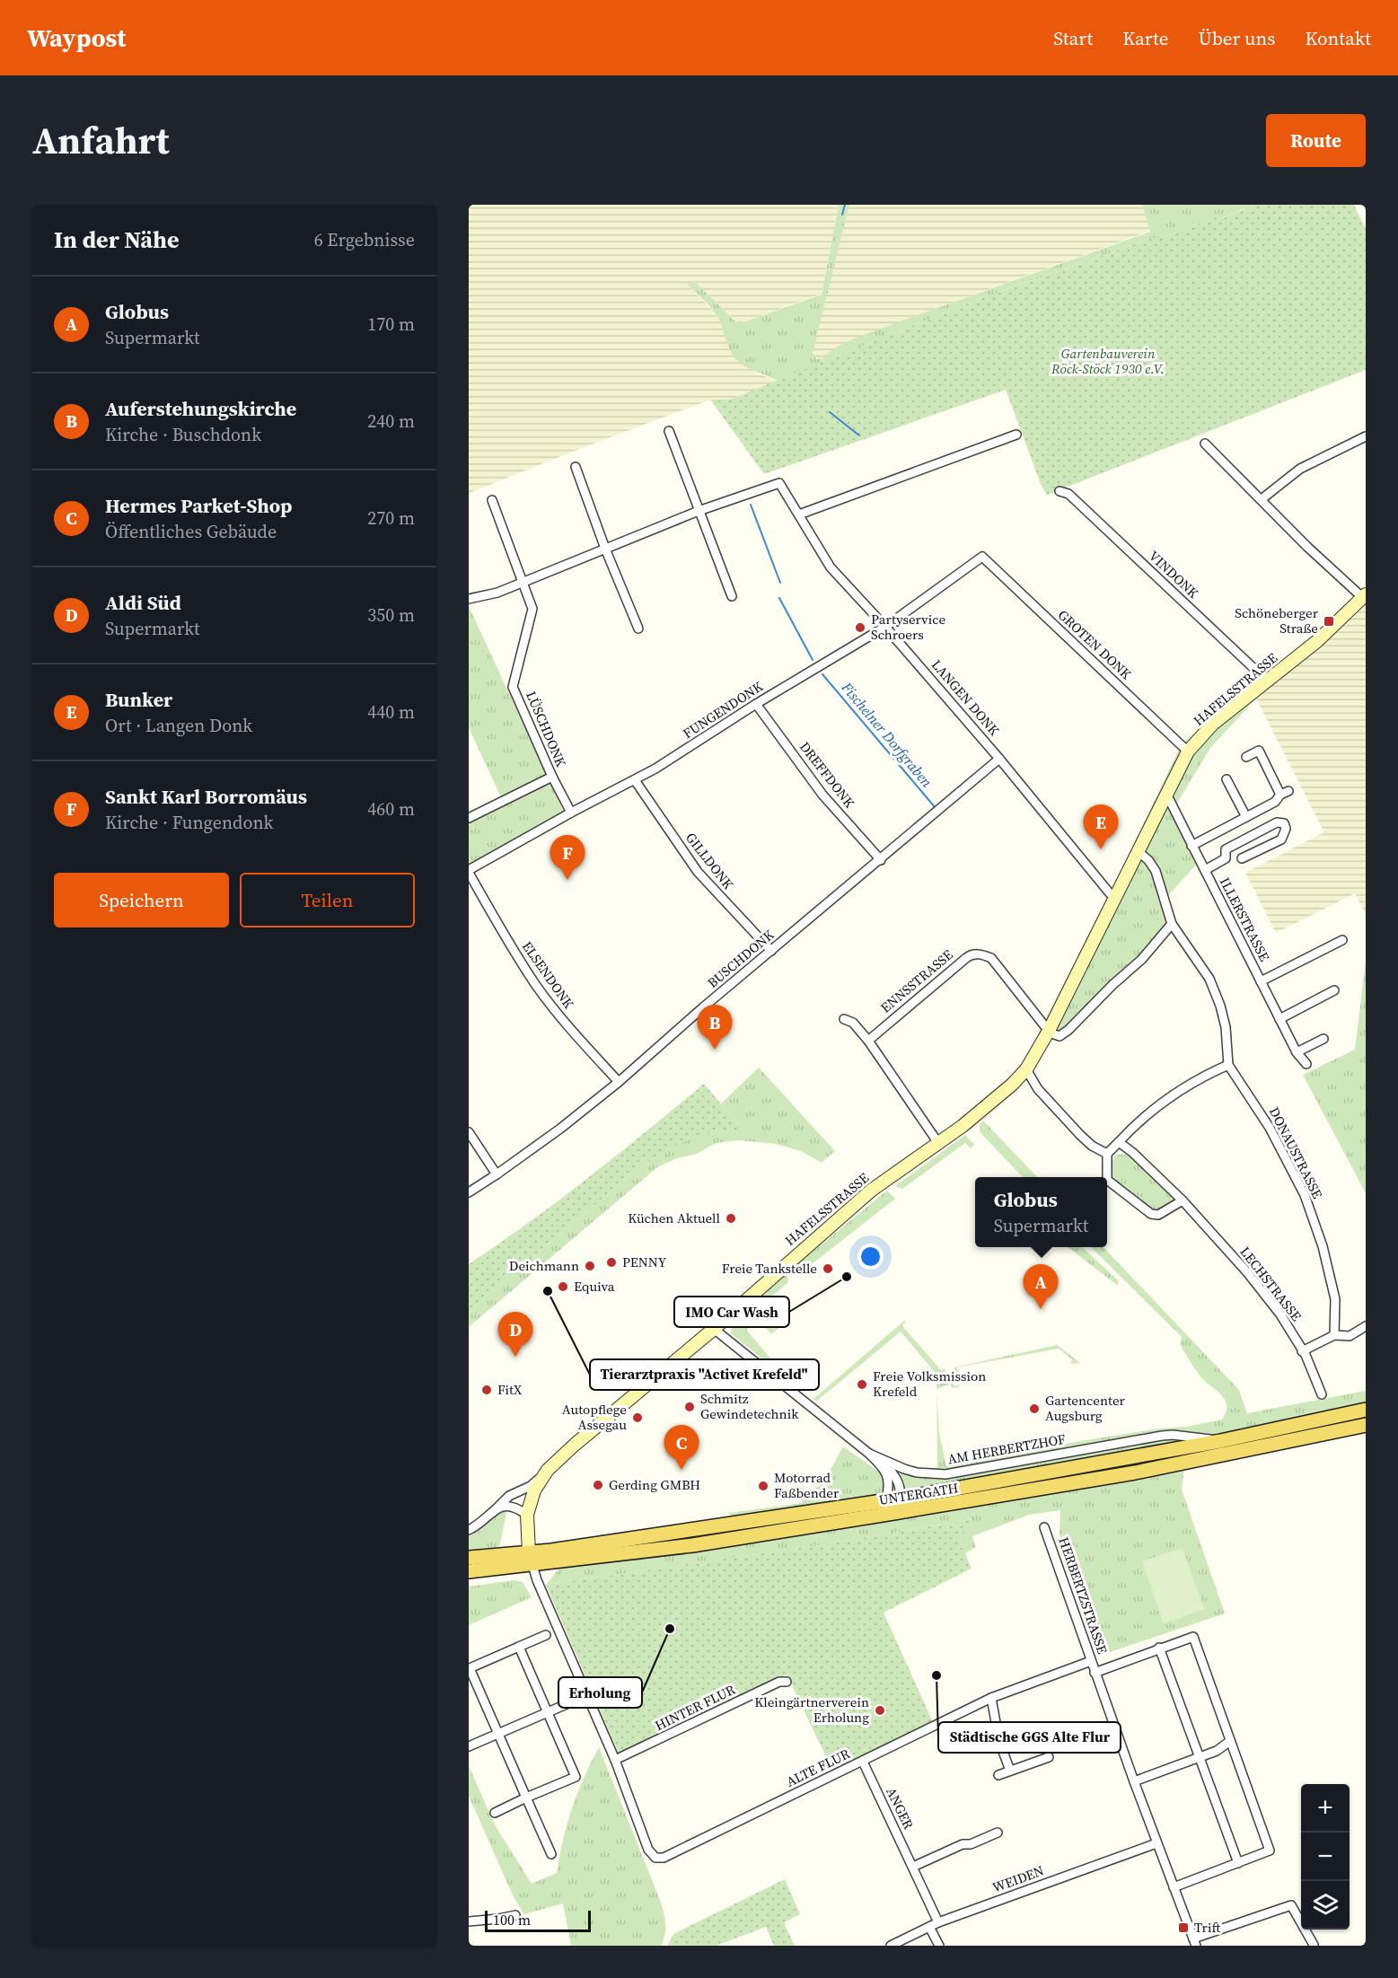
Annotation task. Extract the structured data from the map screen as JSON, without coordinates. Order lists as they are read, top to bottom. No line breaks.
{"streets":{"main road":["HAFELSSTRASSE","UNTERGATH"],"street":["VINDONK","GROTEN DONK","LANGEN DONK","FUNGENDONK","LÜSCHDONK","DREFFDONK","GILLDONK","ILLERSTRASSE","BUSCHDONK","ELSENDONK","ENNSSTRASSE","DONAUSTRASSE","LECHSTRASSE","AM HERBERTZHOF","HERBERTZSTRASSE","HINTER FLUR","ALTE FLUR","ANGER","WEIDEN"]},"crossings":[["VINDONK","HAFELSSTRASSE"],["GROTEN DONK","HAFELSSTRASSE"],["GROTEN DONK","FUNGENDONK"],["HAFELSSTRASSE","LANGEN DONK"],["HAFELSSTRASSE","ILLERSTRASSE"],["HAFELSSTRASSE","ENNSSTRASSE"],["HAFELSSTRASSE","DONAUSTRASSE"],["HAFELSSTRASSE","AM HERBERTZHOF"],["HAFELSSTRASSE","UNTERGATH"],["LANGEN DONK","FUNGENDONK"],["LANGEN DONK","LÜSCHDONK"],["LANGEN DONK","BUSCHDONK"],["FUNGENDONK","LÜSCHDONK"],["FUNGENDONK","DREFFDONK"],["FUNGENDONK","GILLDONK"],["FUNGENDONK","ELSENDONK"],["DREFFDONK","BUSCHDONK"],["GILLDONK","BUSCHDONK"],["BUSCHDONK","ELSENDONK"],["AM HERBERTZHOF","UNTERGATH"],["HERBERTZSTRASSE","ALTE FLUR"],["HERBERTZSTRASSE","WEIDEN"],["HINTER FLUR","ALTE FLUR"],["ALTE FLUR","ANGER"],["ANGER","WEIDEN"]],"water":["Fischelner Dorfgraben"],"parks":["Gartenbauverein Röck-Stöck 1930 e.V."],"places":{"transit":["Schöneberger Straße","Trift"],"other":["Partyservice Schroers","Küchen Aktuell","PENNY","Deichmann","Freie Tankstelle","IMO Car Wash","Equiva","Tierarztpraxis \"Activet Krefeld\"","Freie Volksmission Krefeld","FitX","Schmitz Gewindetechnik","Gartencenter Augsburg","Autopflege Assegau","Gerding GMBH","Motorrad Faßbender","Erholung","Städtische GGS Alte Flur","Kleingärtnerverein Erholung"]},"scale_bar":"100 m","page":{"header":"Waypost","nav":["Start","Karte","Über uns","Kontakt"],"title":"Anfahrt","buttons":["Route",["Speichern","Teilen"]],"heading":["In der Nähe","6 Ergebnisse"],"list":[{"mark":"A","name":"Globus","note":"Supermarkt","value":"170 m"},{"mark":"B","name":"Auferstehungskirche","note":"Kirche · Buschdonk","value":"240 m"},{"mark":"C","name":"Hermes Parket-Shop","note":"Öffentliches Gebäude","value":"270 m"},{"mark":"D","name":"Aldi Süd","note":"Supermarkt","value":"350 m"},{"mark":"E","name":"Bunker","note":"Ort · Langen Donk","value":"440 m"},{"mark":"F","name":"Sankt Karl Borromäus","note":"Kirche · Fungendonk","value":"460 m"}],"pins":["E","F","B","A","D","C"],"popup":["Globus","Supermarkt"],"map_buttons":["+","−"],"scale":"100 m"}}
